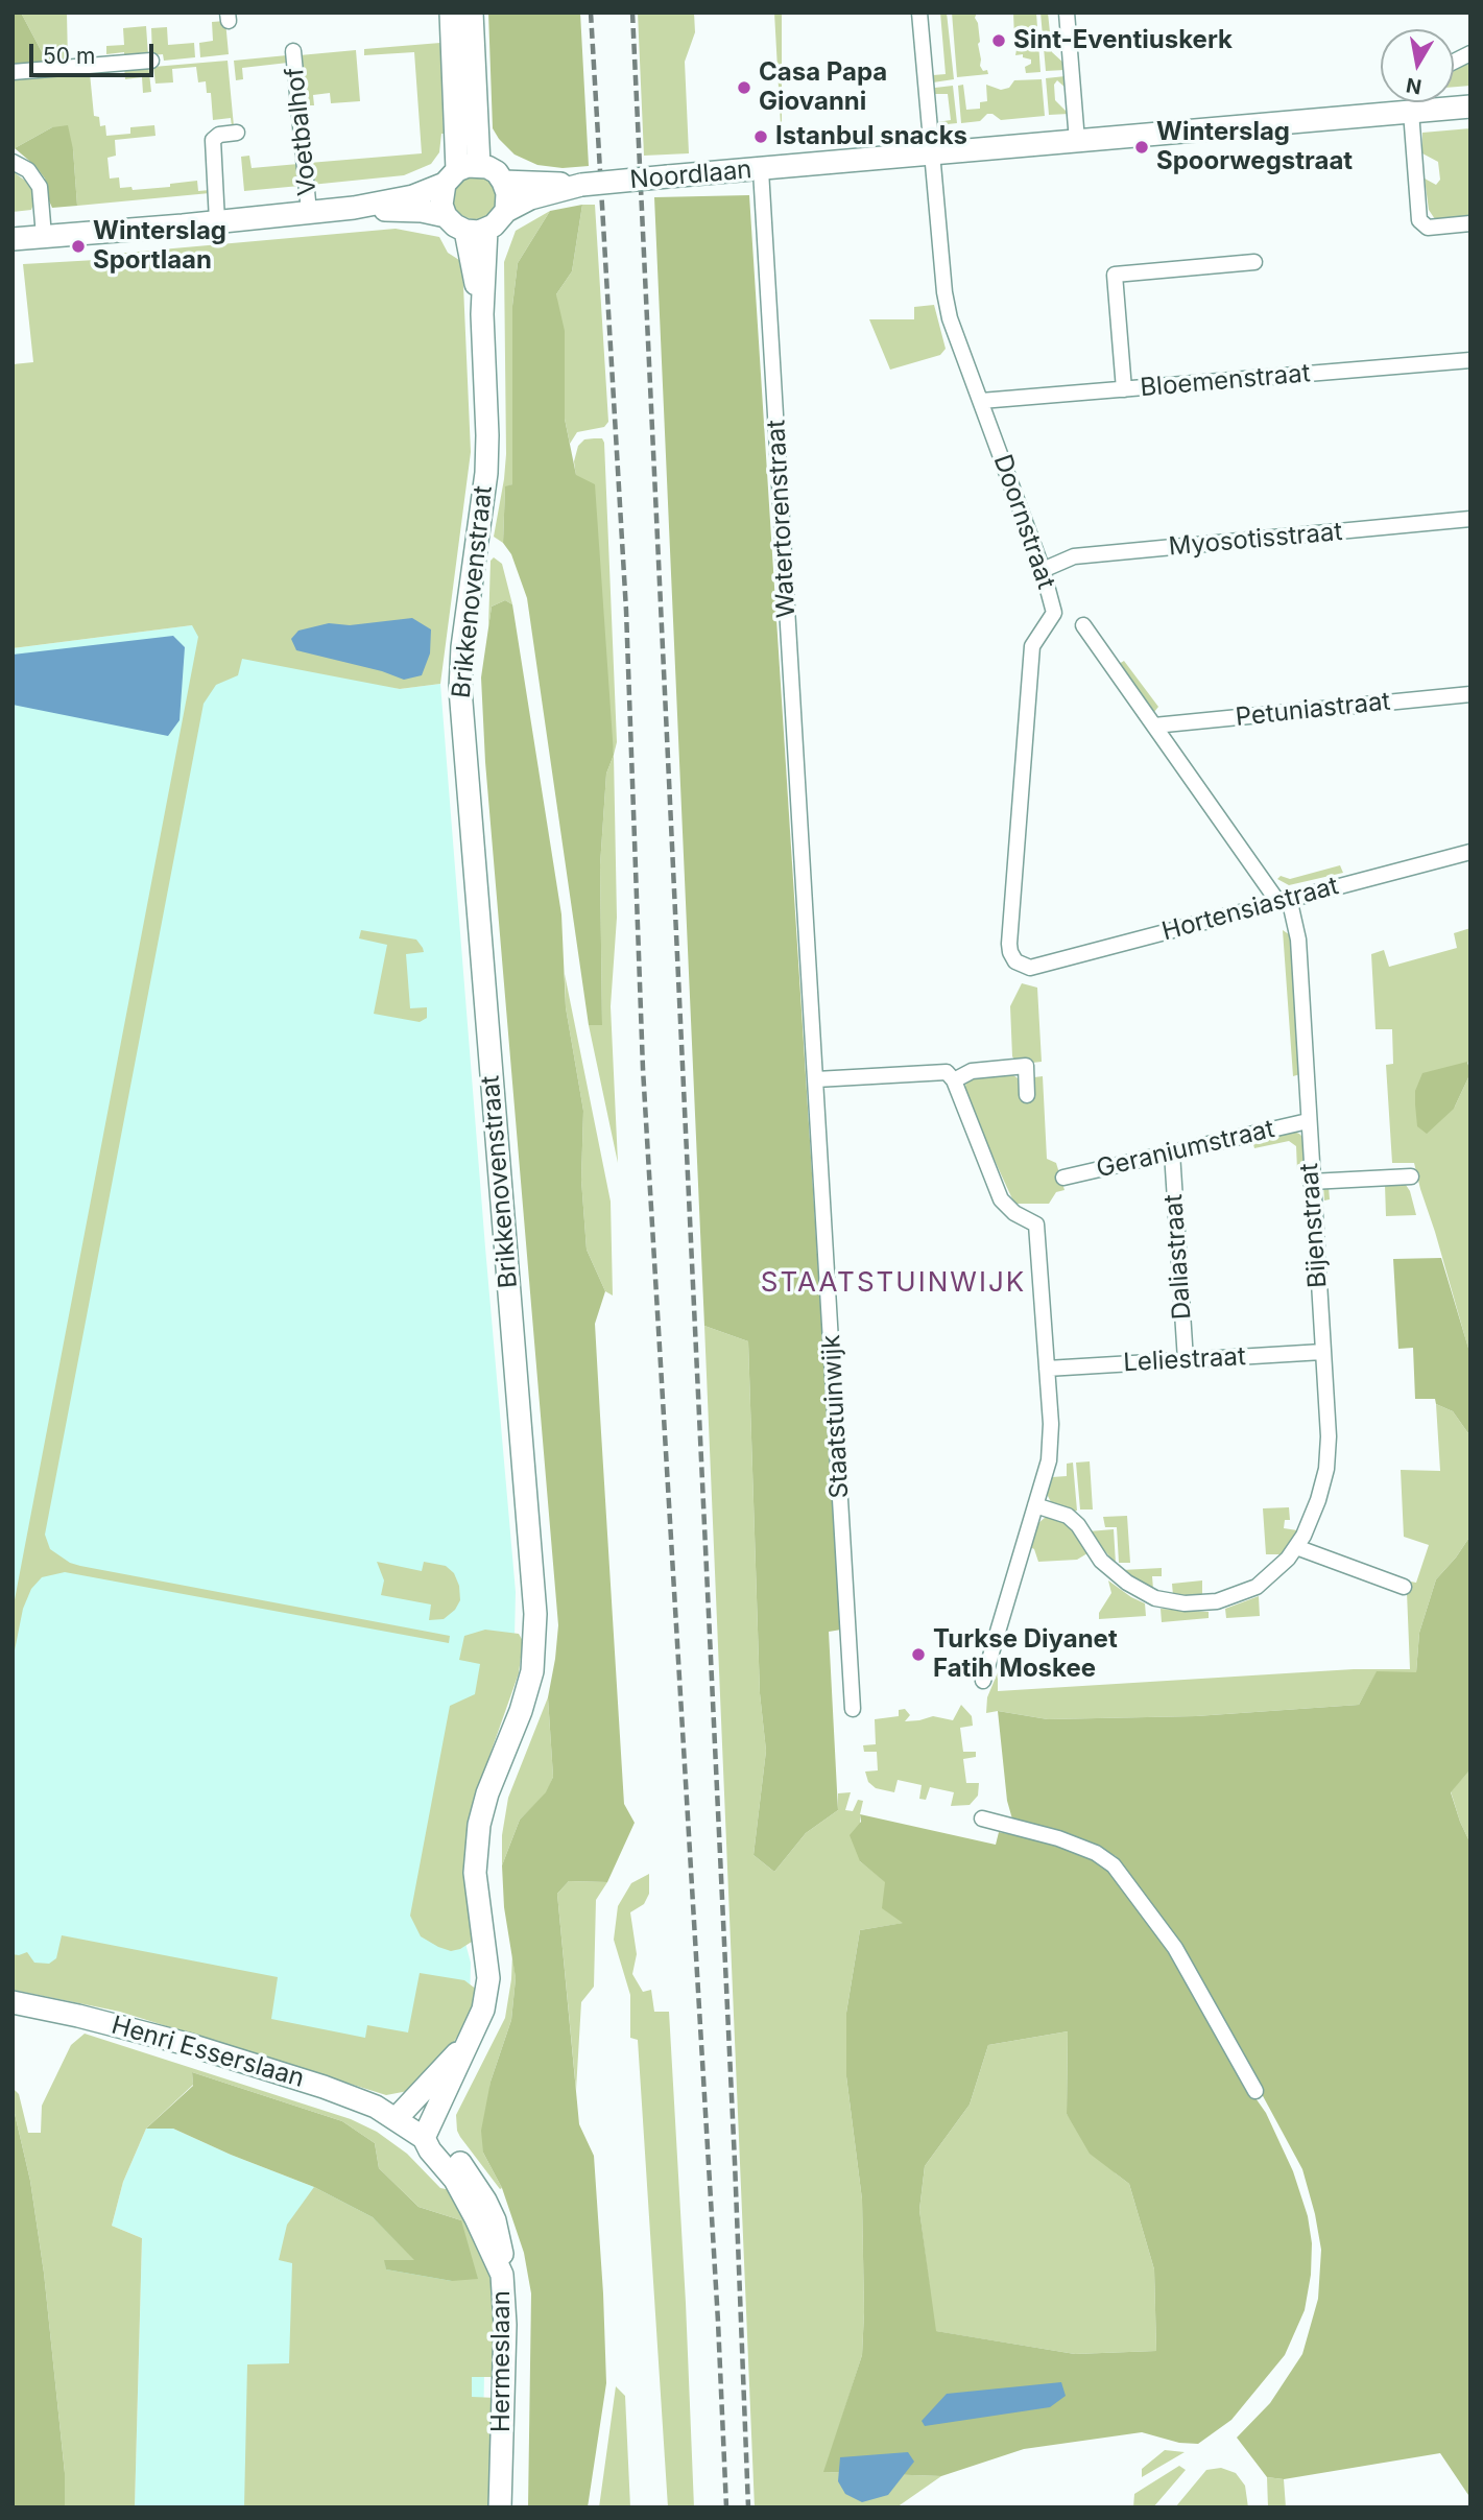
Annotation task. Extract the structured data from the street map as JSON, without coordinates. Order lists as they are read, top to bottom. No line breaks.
{"streets":{"street":["Voetbalhof","Noordlaan","Bloemenstraat","Watertorenstraat","Doornstraat","Myosotisstraat","Brikkenovenstraat","Petuniastraat","Hortensiastraat","Geraniumstraat","Bijenstraat","Daliastraat","Leliestraat","Staatstuinwijk","Henri Esserslaan","Hermeslaan"]},"crossings":[["Noordlaan","Watertorenstraat"],["Noordlaan","Doornstraat"],["Noordlaan","Brikkenovenstraat"],["Bloemenstraat","Doornstraat"],["Watertorenstraat","Staatstuinwijk"],["Doornstraat","Myosotisstraat"],["Doornstraat","Hortensiastraat"],["Brikkenovenstraat","Henri Esserslaan"],["Brikkenovenstraat","Hermeslaan"],["Petuniastraat","Bijenstraat"],["Hortensiastraat","Bijenstraat"],["Geraniumstraat","Bijenstraat"],["Geraniumstraat","Daliastraat"],["Bijenstraat","Leliestraat"],["Daliastraat","Leliestraat"]],"districts":["STAATSTUINWIJK"],"places":["Sint-Eventiuskerk","Casa Papa Giovanni","Istanbul snacks","Winterslag Spoorwegstraat","Winterslag Sportlaan","Turkse Diyanet Fatih Moskee"],"scale_bar":"50 m","north":"bottom"}
